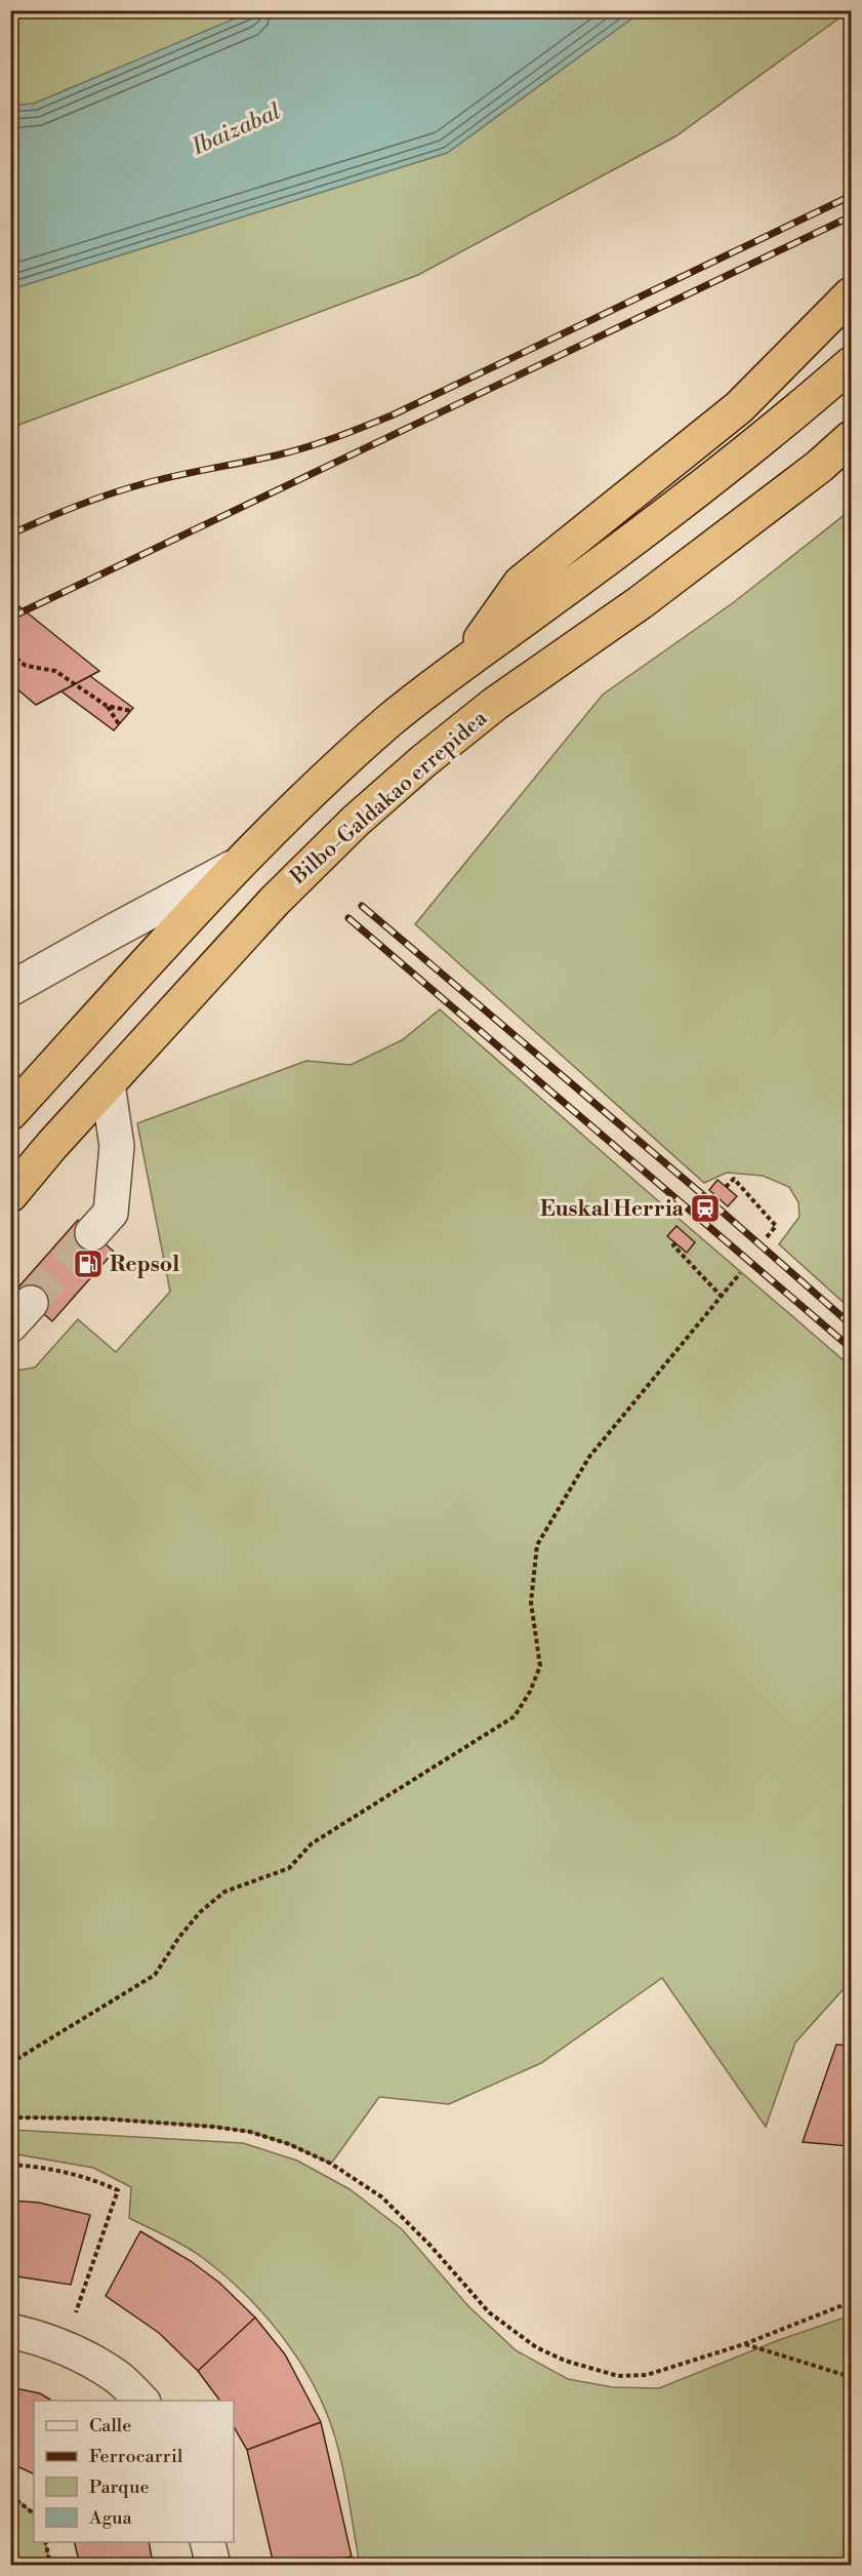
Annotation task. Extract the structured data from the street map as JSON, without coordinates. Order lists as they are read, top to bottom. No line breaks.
{"streets":{"highway":["Bilbo-Galdakao errepidea"]},"water":["Ibaizabal"],"places":{"station":["Euskal Herria"],"fuel station":["Repsol"]},"legend":["Calle","Ferrocarril","Parque","Agua"]}
